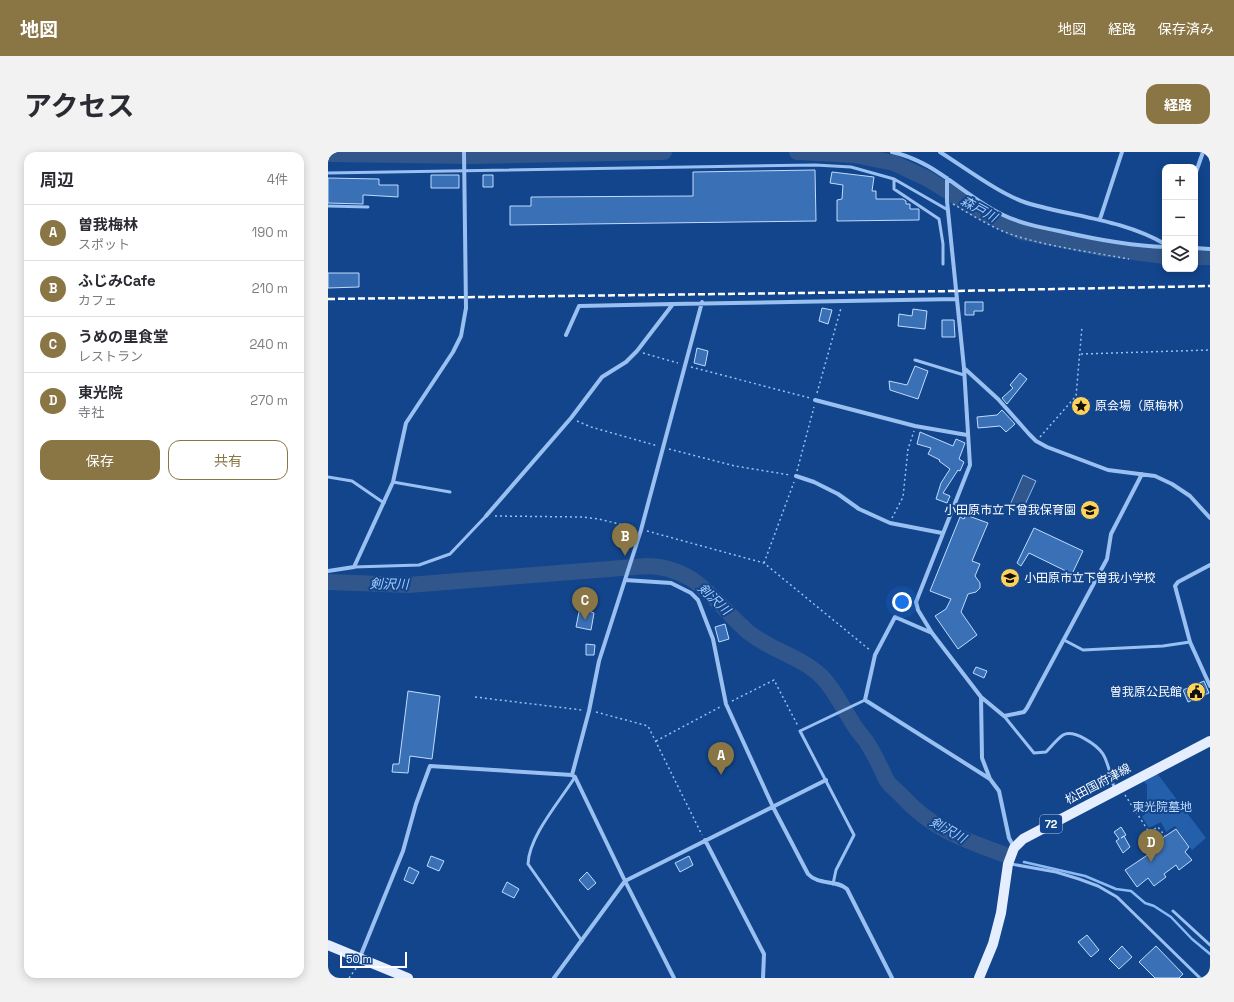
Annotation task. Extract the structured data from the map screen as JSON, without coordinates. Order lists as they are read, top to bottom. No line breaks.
{"streets":{"main road":["松田国府津線","72"]},"water":["森戸川","剣沢川"],"parks":["東光院墓地"],"places":{"place":["原会場（原梅林）"],"school or university":["小田原市立下曾我保育園","小田原市立下曽我小学校"],"public building":["曽我原公民館"]},"scale_bar":"50 m","page":{"header":"地図","nav":["地図","経路","保存済み"],"title":"アクセス","buttons":["経路",["保存","共有"]],"heading":["周辺","4件"],"map_buttons":["+","−"],"list":[{"mark":"A","name":"曽我梅林","note":"スポット","value":"190 m"},{"mark":"B","name":"ふじみCafe","note":"カフェ","value":"210 m"},{"mark":"C","name":"うめの里食堂","note":"レストラン","value":"240 m"},{"mark":"D","name":"東光院","note":"寺社","value":"270 m"}],"pins":["B","C","A","D"],"scale":"50 m"}}
